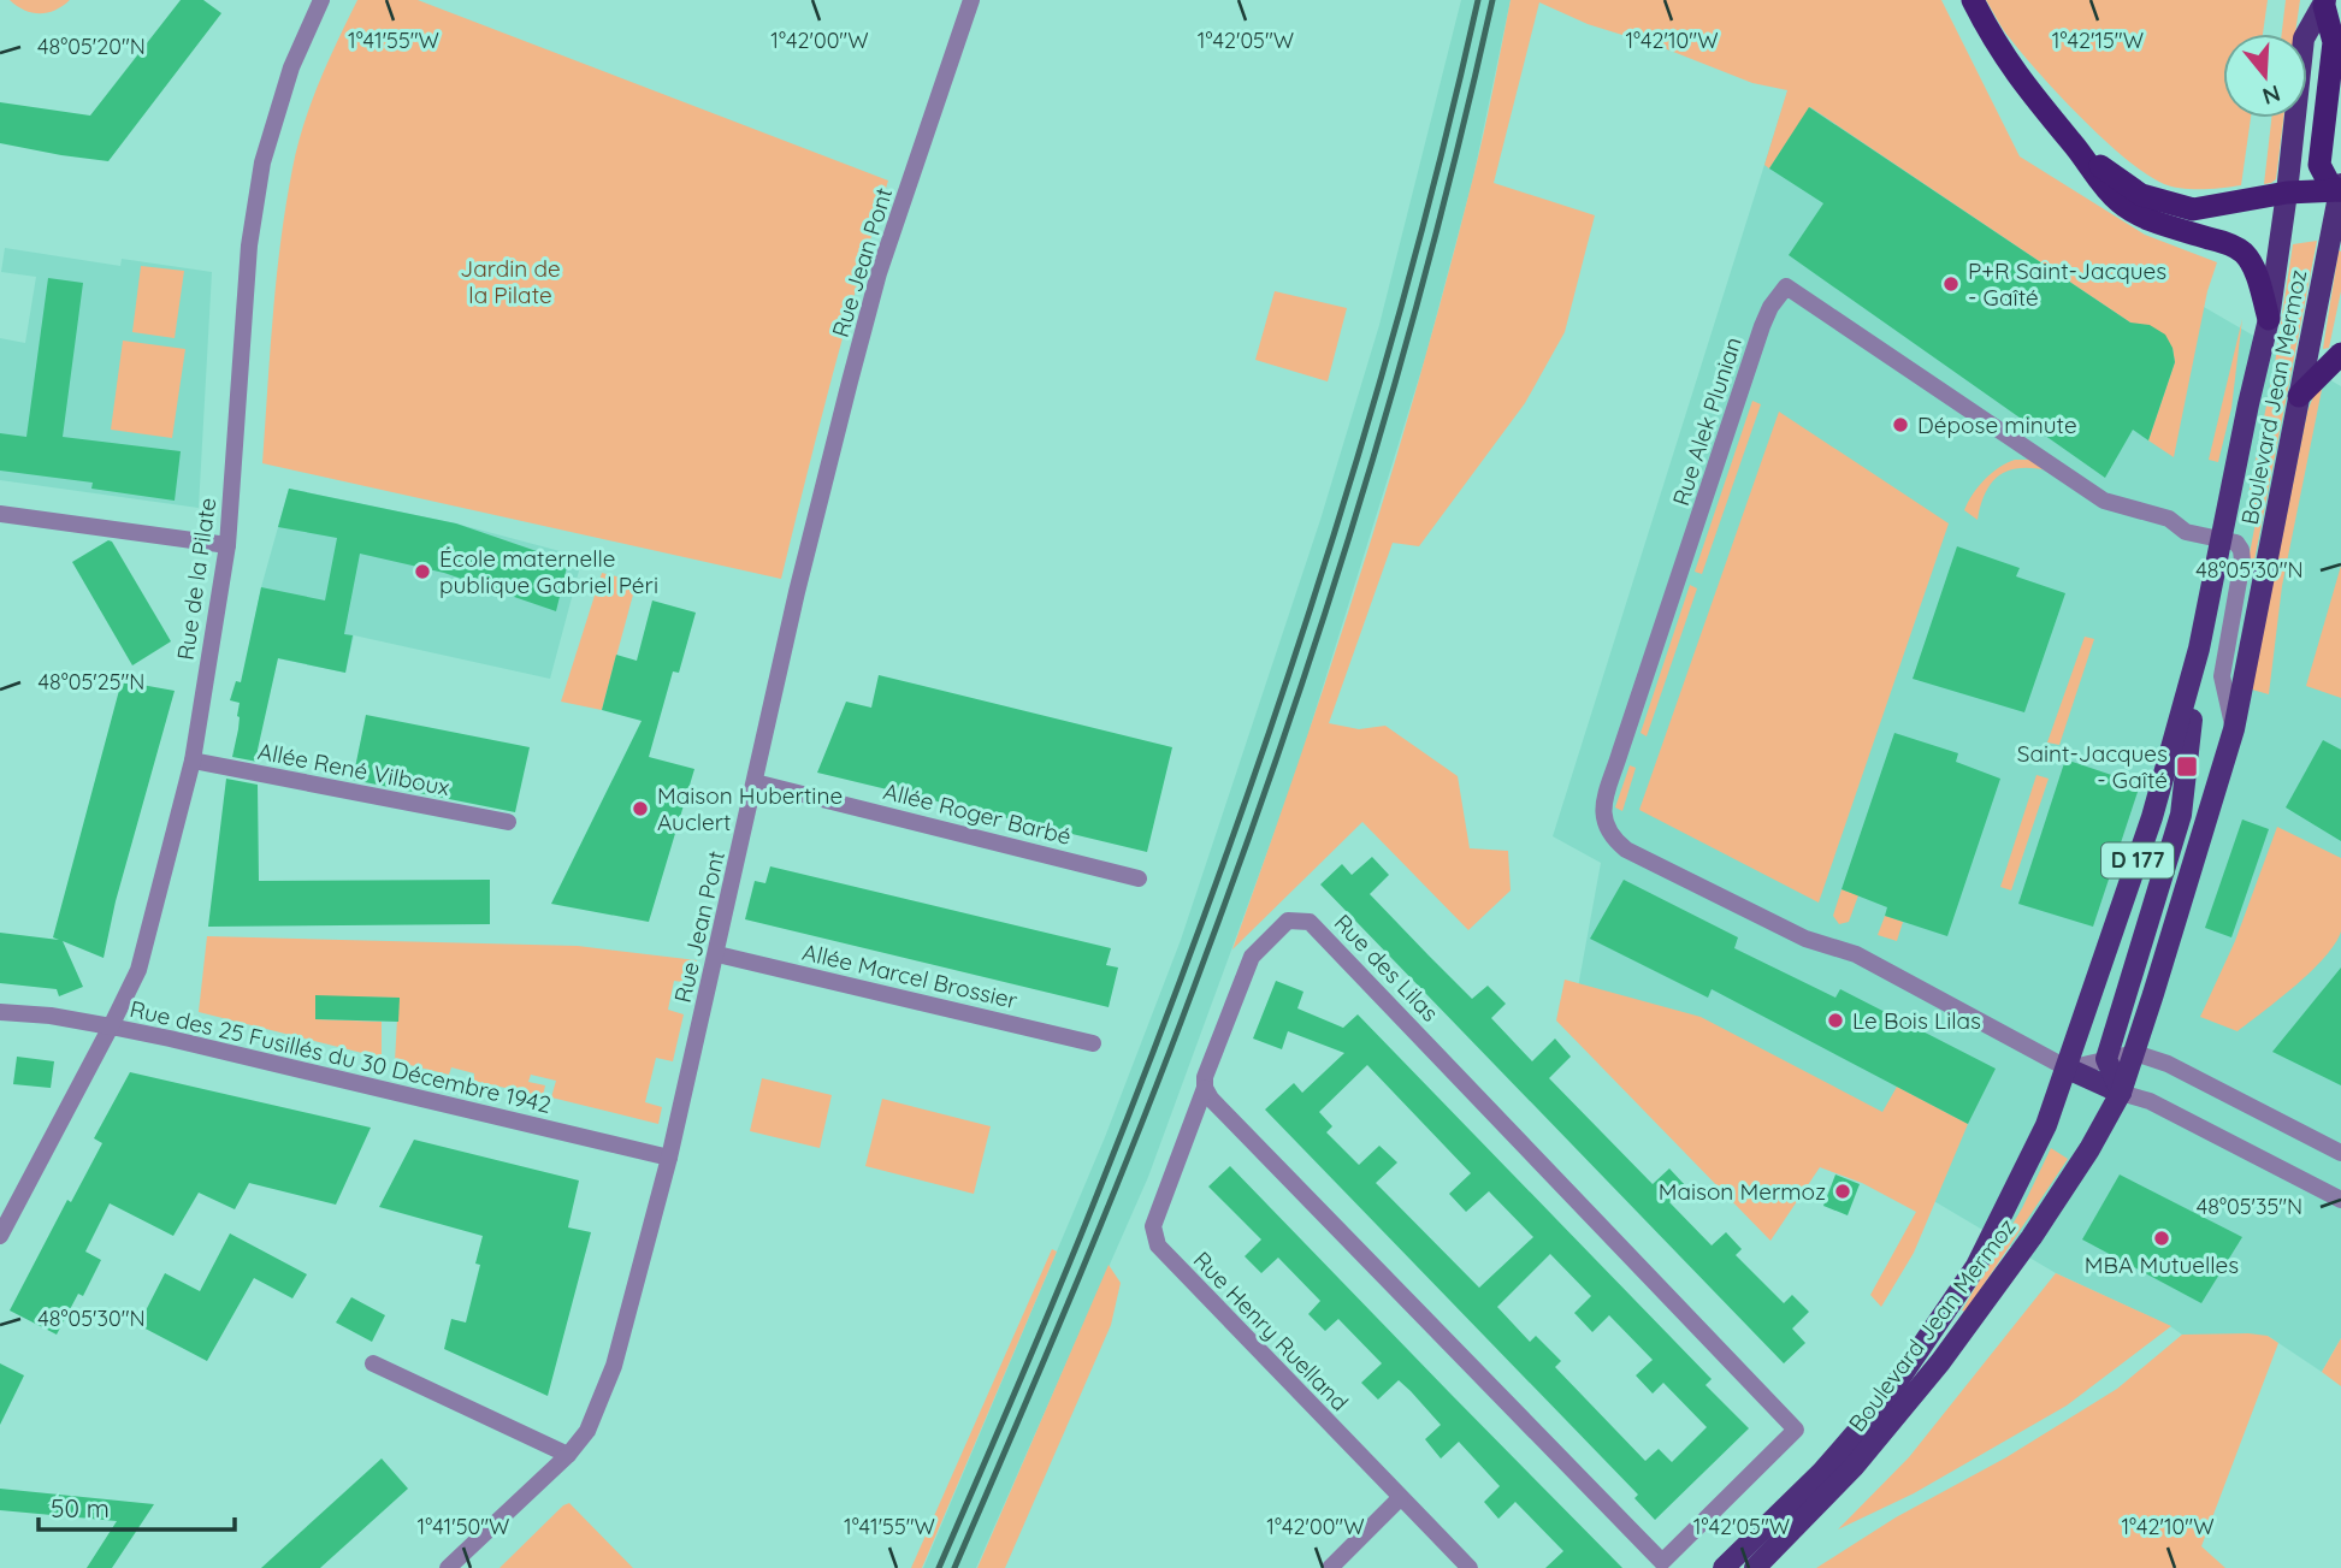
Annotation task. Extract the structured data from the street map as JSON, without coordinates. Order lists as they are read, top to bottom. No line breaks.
{"streets":{"main road":["Boulevard Jean Mermoz","D 177"],"street":["Rue Jean Pont","Rue Alek Plunian","Rue de la Pilate","Allée René Vilboux","Allée Roger Barbé","Rue des Lilas","Allée Marcel Brossier","Rue des 25 Fusillés du 30 Décembre 1942","Rue Henry Ruelland"]},"crossings":[["Rue Jean Pont","Allée Roger Barbé"],["Rue Jean Pont","Allée Marcel Brossier"],["Rue Jean Pont","Rue des 25 Fusillés du 30 Décembre 1942"],["Boulevard Jean Mermoz","Rue Alek Plunian"],["Boulevard Jean Mermoz","D 177"],["Rue de la Pilate","Allée René Vilboux"],["Rue de la Pilate","Rue des 25 Fusillés du 30 Décembre 1942"],["Rue des Lilas","Rue Henry Ruelland"]],"parks":["Jardin de la Pilate"],"places":{"other":["P+R Saint-Jacques - Gaîté","Dépose minute","École maternelle publique Gabriel Péri","Maison Hubertine Auclert","Le Bois Lilas","Maison Mermoz","MBA Mutuelles"],"transit":["Saint-Jacques - Gaîté"]},"scale_bar":"50 m","north":"bottom","coordinates":["1°41'55\"W","1°42'00\"W","1°42'05\"W","1°42'10\"W","1°42'15\"W","48°05'20\"N","48°05'30\"N","48°05'25\"N","48°05'35\"N","1°41'50\"W"]}
